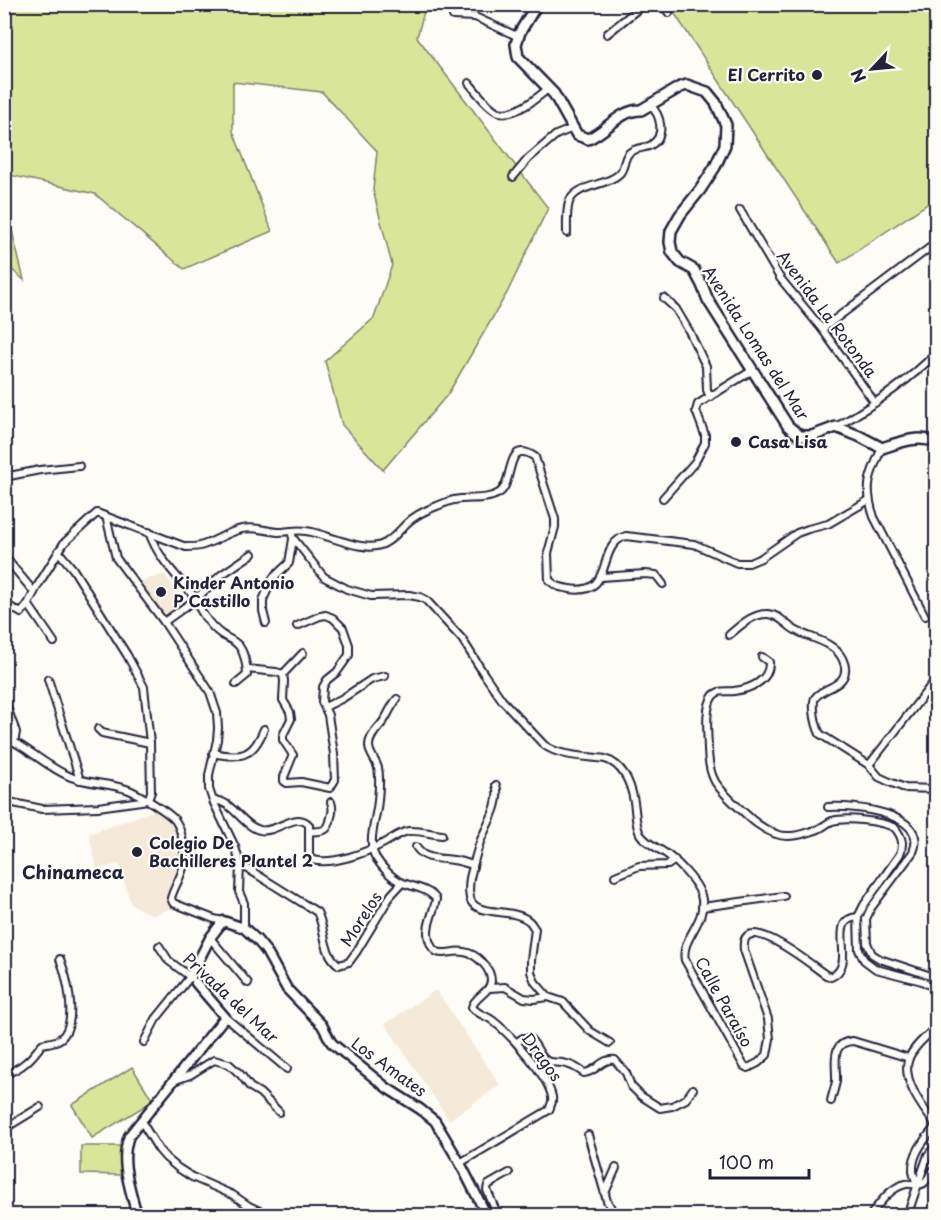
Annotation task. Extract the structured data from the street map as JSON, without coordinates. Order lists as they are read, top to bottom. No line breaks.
{"streets":{"main road":["Avenida Lomas del Mar"],"street":["Avenida La Rotonda","Morelos","Privada del Mar","Calle Paraíso","Dragos","Los Amates"]},"crossings":[["Dragos","Los Amates"]],"districts":["Chinameca"],"places":["El Cerrito","Casa Lisa","Kinder Antonio P Castillo","Colegio De Bachilleres Plantel 2"],"scale_bar":"100 m","north":"bottom left"}
